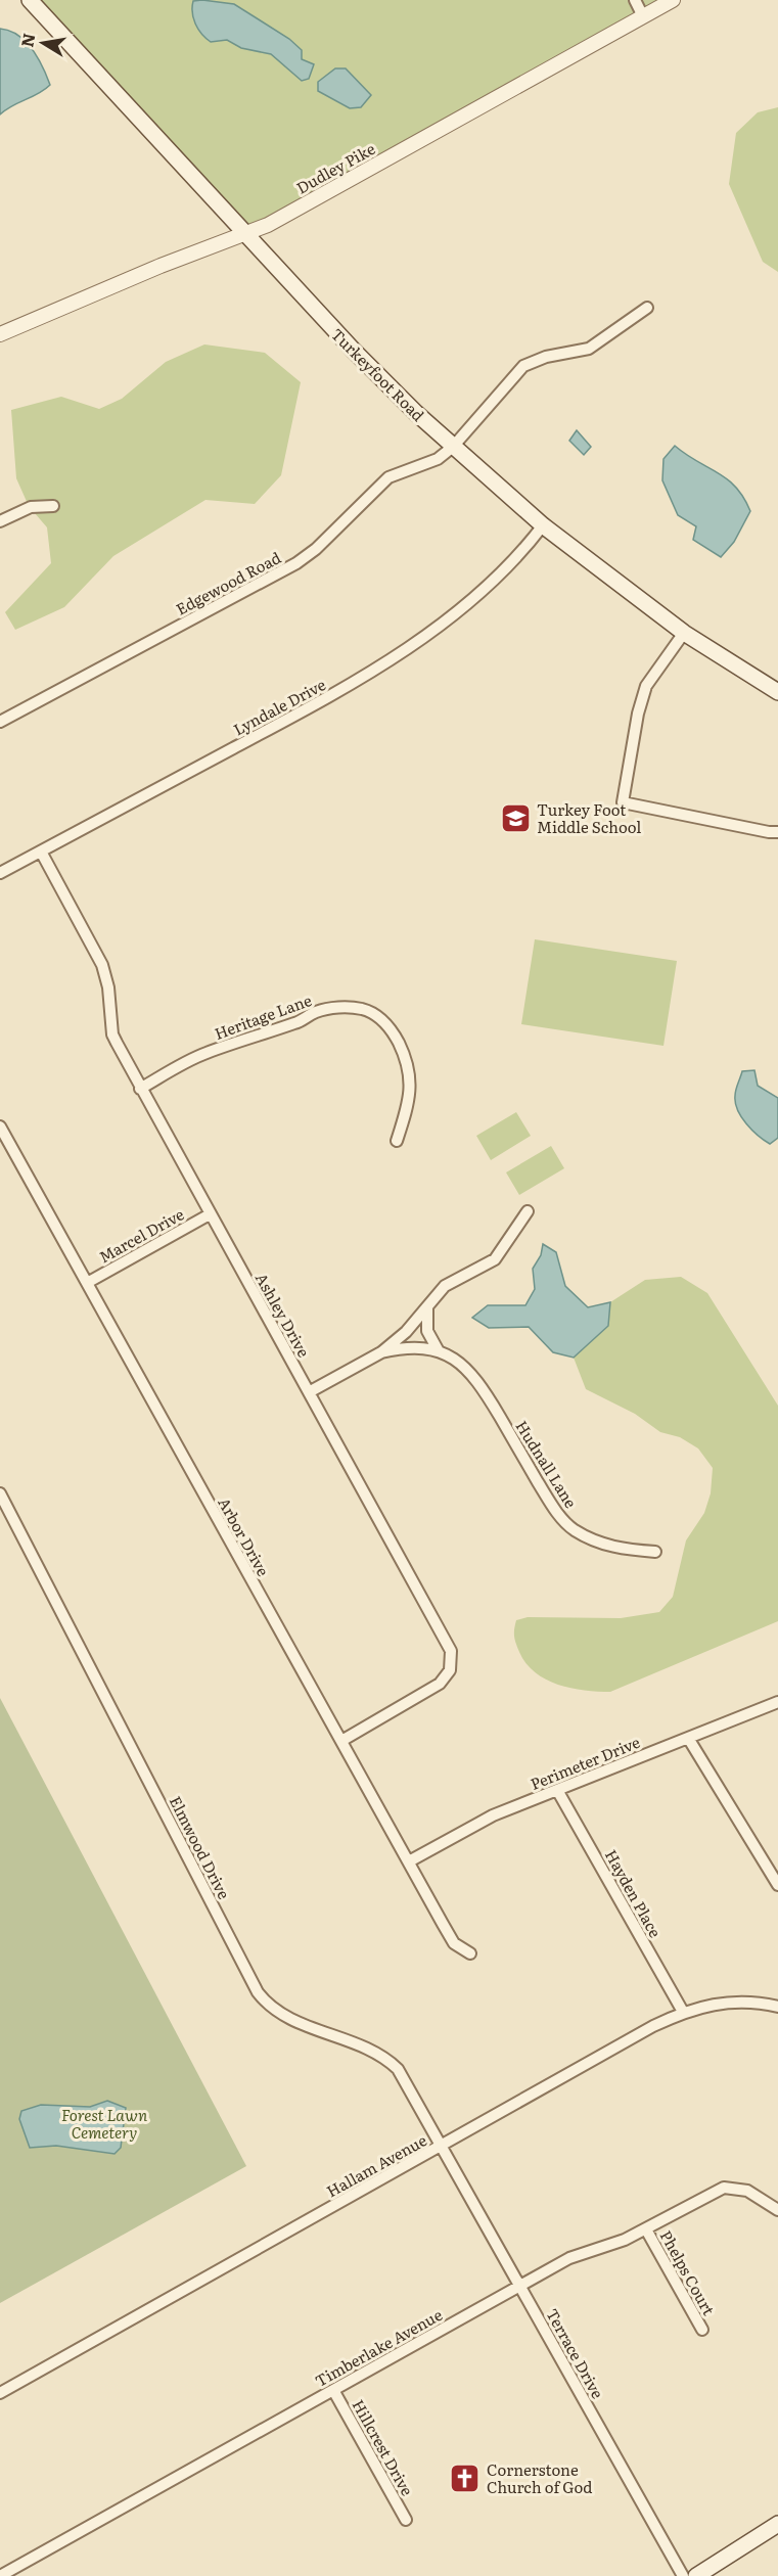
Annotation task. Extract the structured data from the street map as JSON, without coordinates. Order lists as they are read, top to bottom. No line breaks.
{"streets":{"main road":["Turkeyfoot Road"],"street":["Dudley Pike","Edgewood Road","Lyndale Drive","Heritage Lane","Marcel Drive","Ashley Drive","Hudnall Lane","Arbor Drive","Perimeter Drive","Elmwood Drive","Hayden Place","Hallam Avenue","Phelps Court","Timberlake Avenue","Terrace Drive","Hillcrest Drive"]},"crossings":[["Dudley Pike","Turkeyfoot Road"],["Turkeyfoot Road","Edgewood Road"],["Turkeyfoot Road","Lyndale Drive"],["Lyndale Drive","Ashley Drive"],["Heritage Lane","Ashley Drive"],["Marcel Drive","Ashley Drive"],["Marcel Drive","Arbor Drive"],["Ashley Drive","Hudnall Lane"],["Ashley Drive","Arbor Drive"],["Arbor Drive","Perimeter Drive"],["Perimeter Drive","Hayden Place"],["Elmwood Drive","Hallam Avenue"],["Elmwood Drive","Terrace Drive"],["Hayden Place","Hallam Avenue"],["Hallam Avenue","Terrace Drive"],["Phelps Court","Timberlake Avenue"],["Timberlake Avenue","Terrace Drive"],["Timberlake Avenue","Hillcrest Drive"]],"parks":["Forest Lawn Cemetery"],"places":{"school or university":["Turkey Foot Middle School"],"church":["Cornerstone Church of God"]},"north":"left"}
